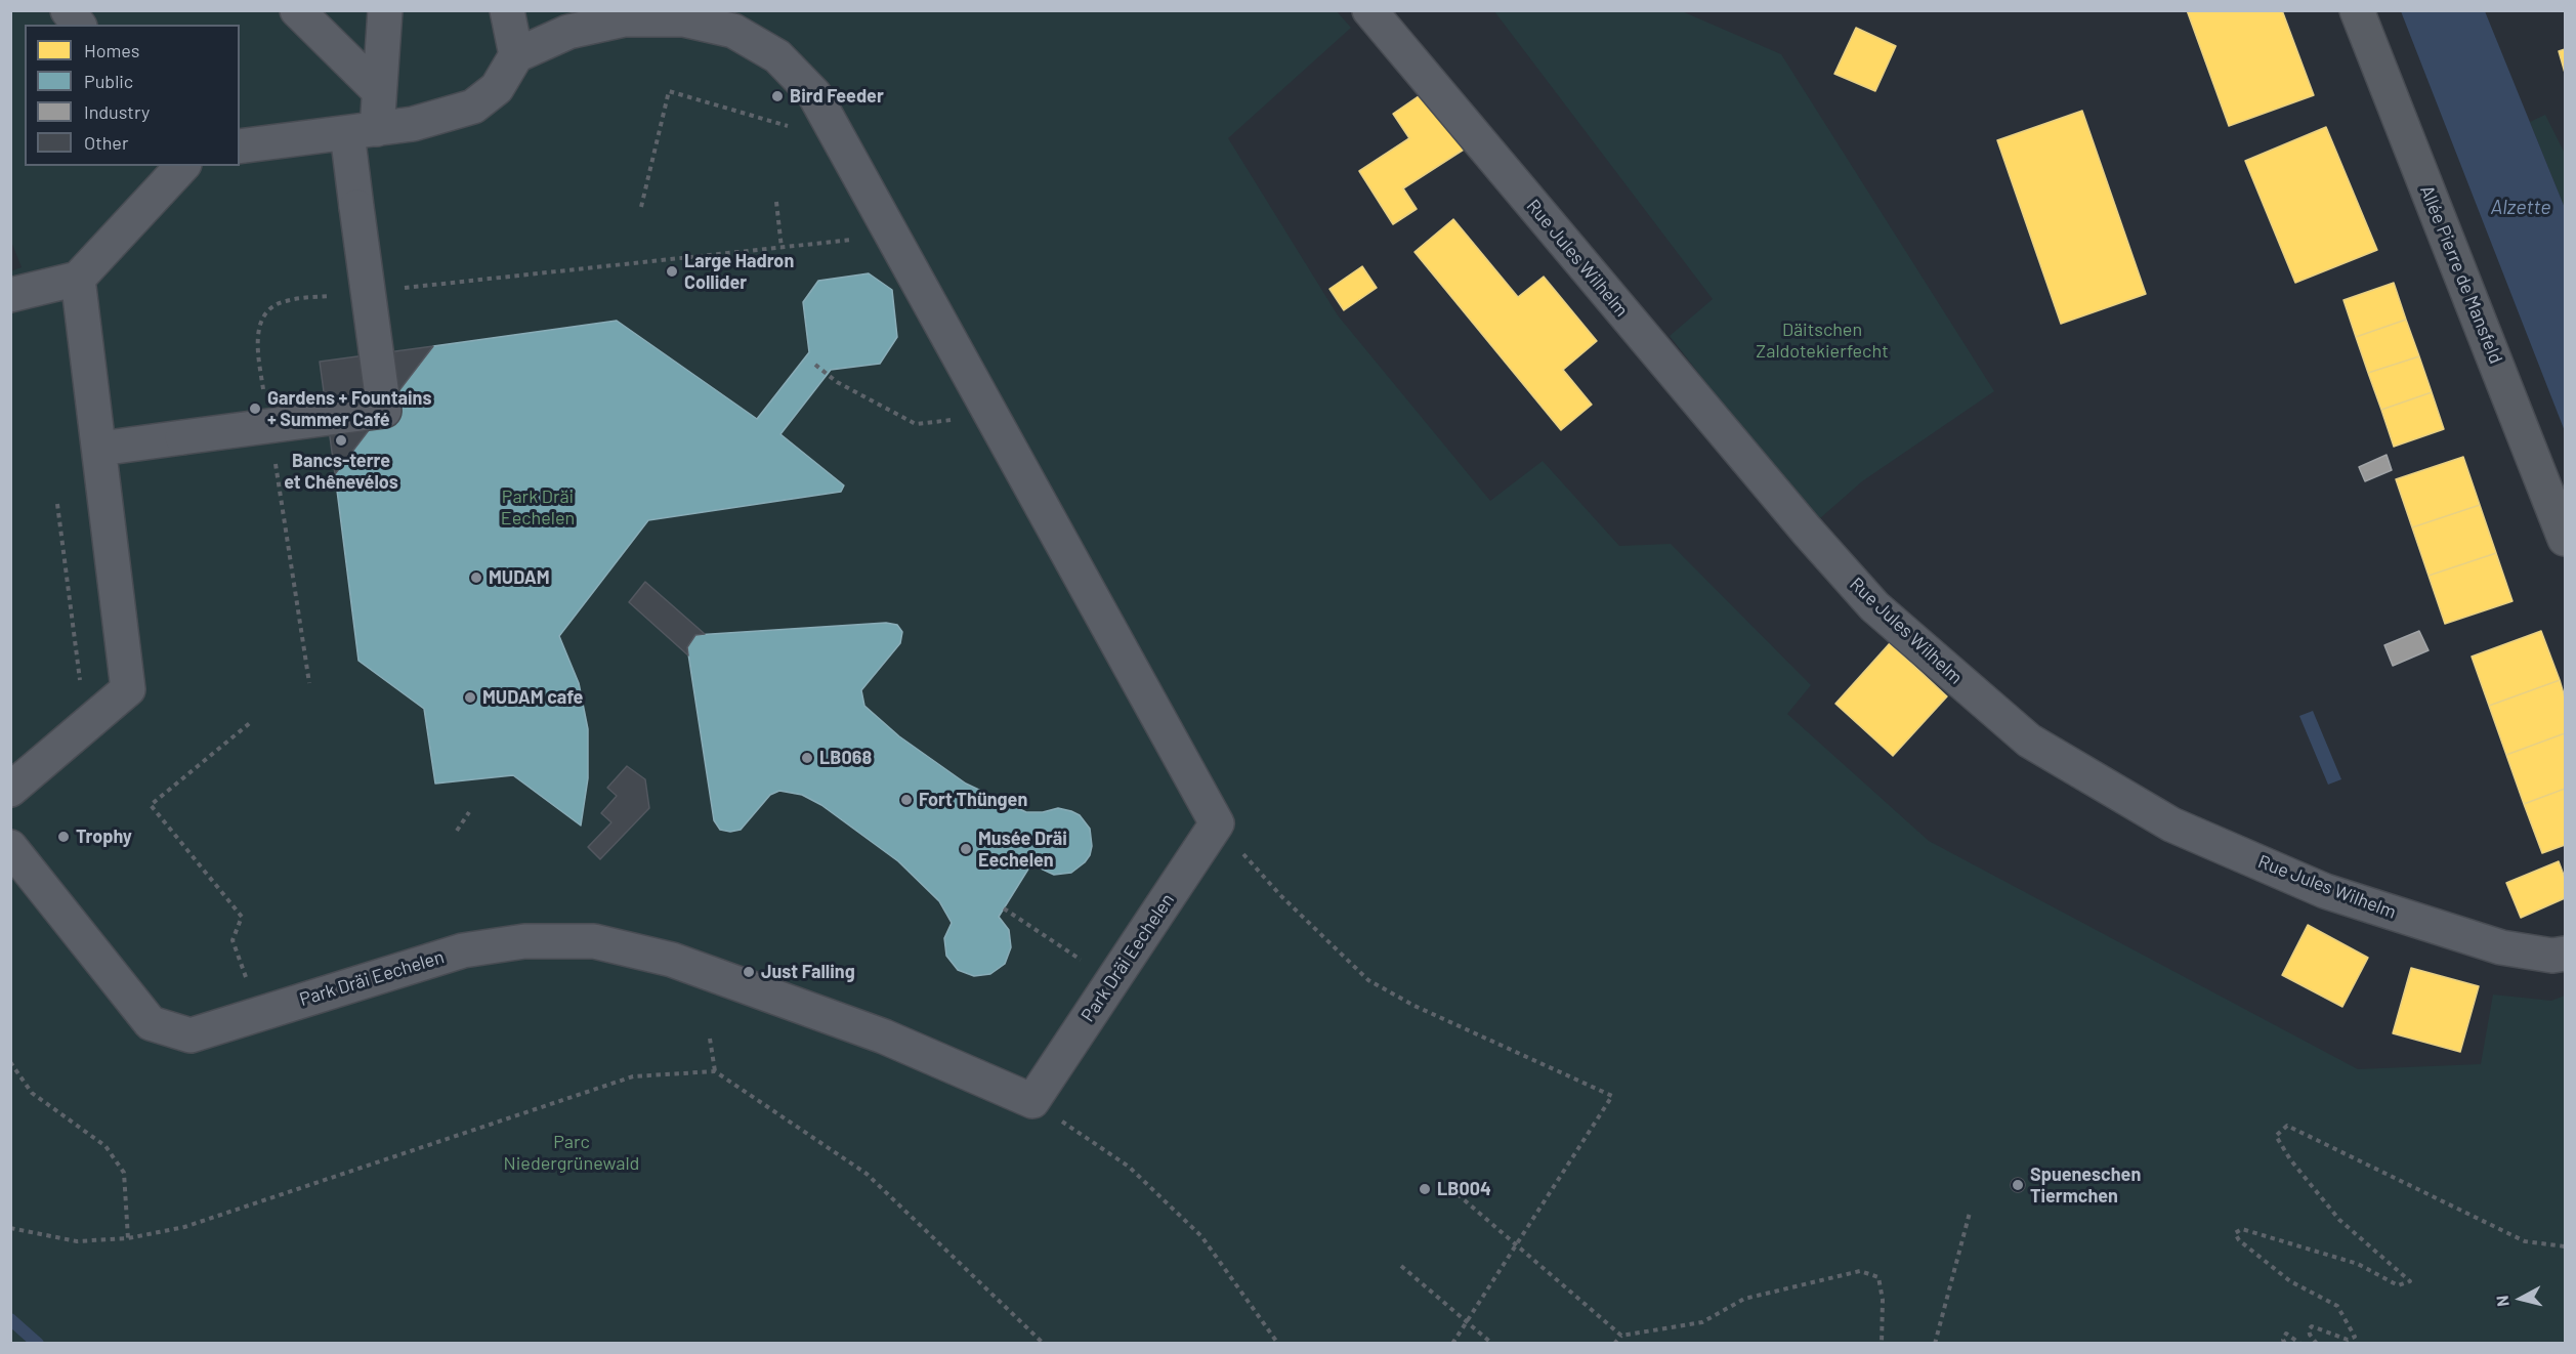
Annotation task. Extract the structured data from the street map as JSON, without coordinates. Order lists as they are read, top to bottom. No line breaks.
{"streets":{"main road":["Allée Pierre de Mansfeld"],"street":["Rue Jules Wilhelm","Park Dräi Eechelen"]},"water":["Alzette"],"parks":["Däitschen Zaldotekierfecht","Park Dräi Eechelen","Parc Niedergrünewald"],"places":["Bird Feeder","Large Hadron Collider","Gardens + Fountains + Summer Café","Bancs-terre et Chênevélos","MUDAM","MUDAM cafe","LB068","Fort Thüngen","Trophy","Musée Dräi Eechelen","Just Falling","Spueneschen Tiermchen","LB004"],"legend":["Homes","Public","Industry","Other"],"north":"left"}
